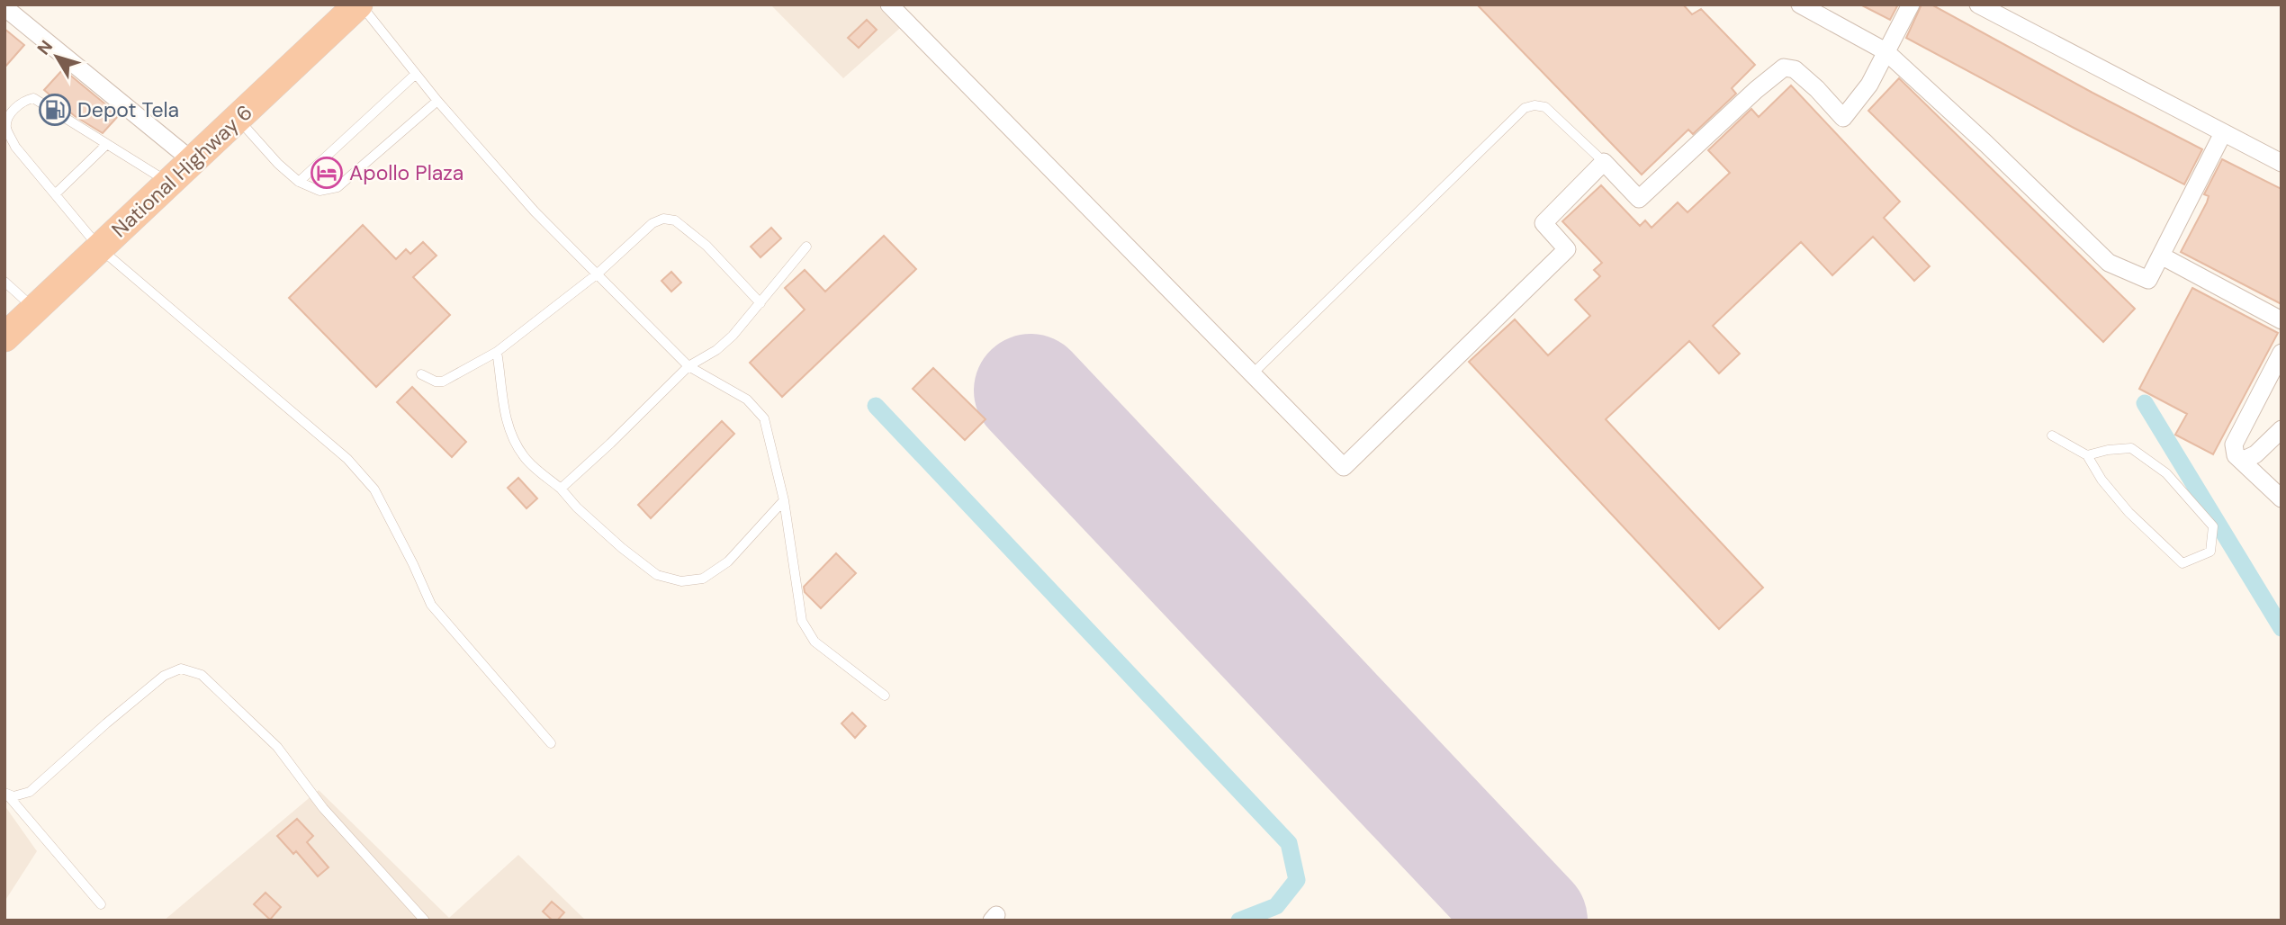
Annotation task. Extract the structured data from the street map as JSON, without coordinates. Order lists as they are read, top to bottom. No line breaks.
{"streets":{"highway":["National Highway 6"]},"places":{"fuel station":["Depot Tela"],"hotel":["Apollo Plaza"]},"north":"top left"}
